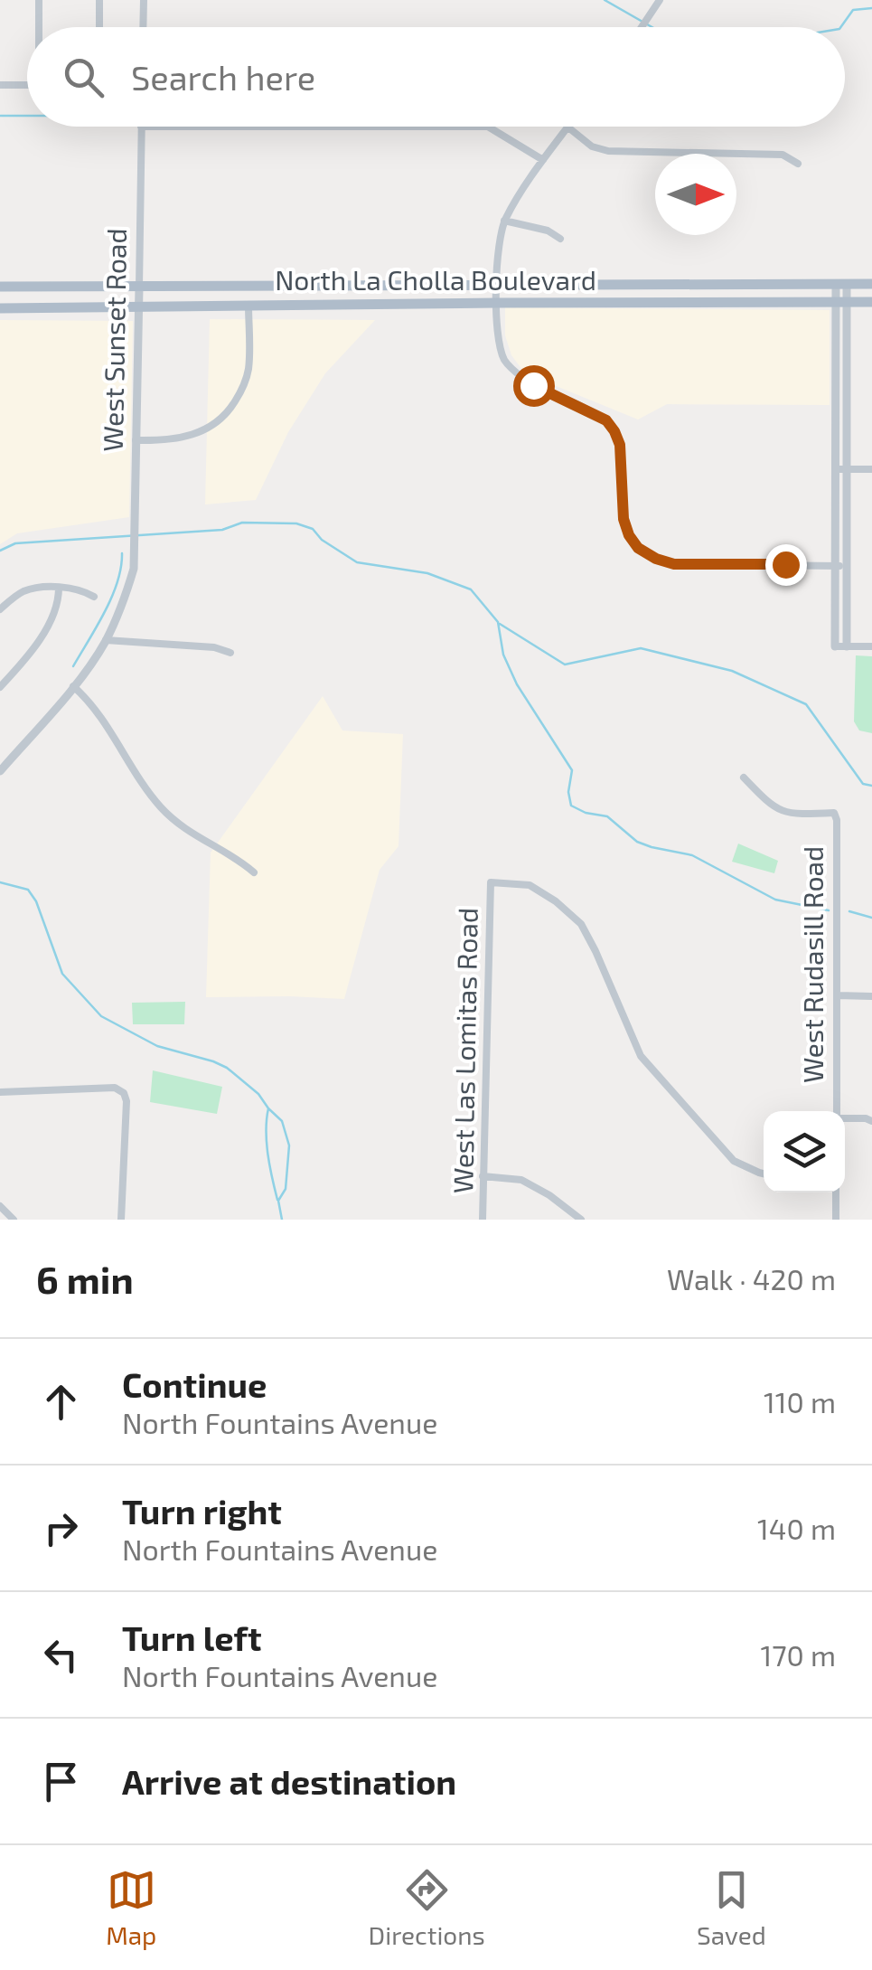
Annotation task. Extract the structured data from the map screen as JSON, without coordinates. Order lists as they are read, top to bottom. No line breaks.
{"streets":{"main road":["North La Cholla Boulevard"],"street":["West Sunset Road","West Rudasill Road","West Las Lomitas Road"]},"crossings":[["North La Cholla Boulevard","West Sunset Road"]],"north":"right","page":{"search":"Search here","heading":["6 min","Walk · 420 m"],"list":[["Continue","North Fountains Avenue","110 m"],["Turn right","North Fountains Avenue","140 m"],["Turn left","North Fountains Avenue","170 m"],"Arrive at destination"],"nav":["Map","Directions","Saved"]}}
